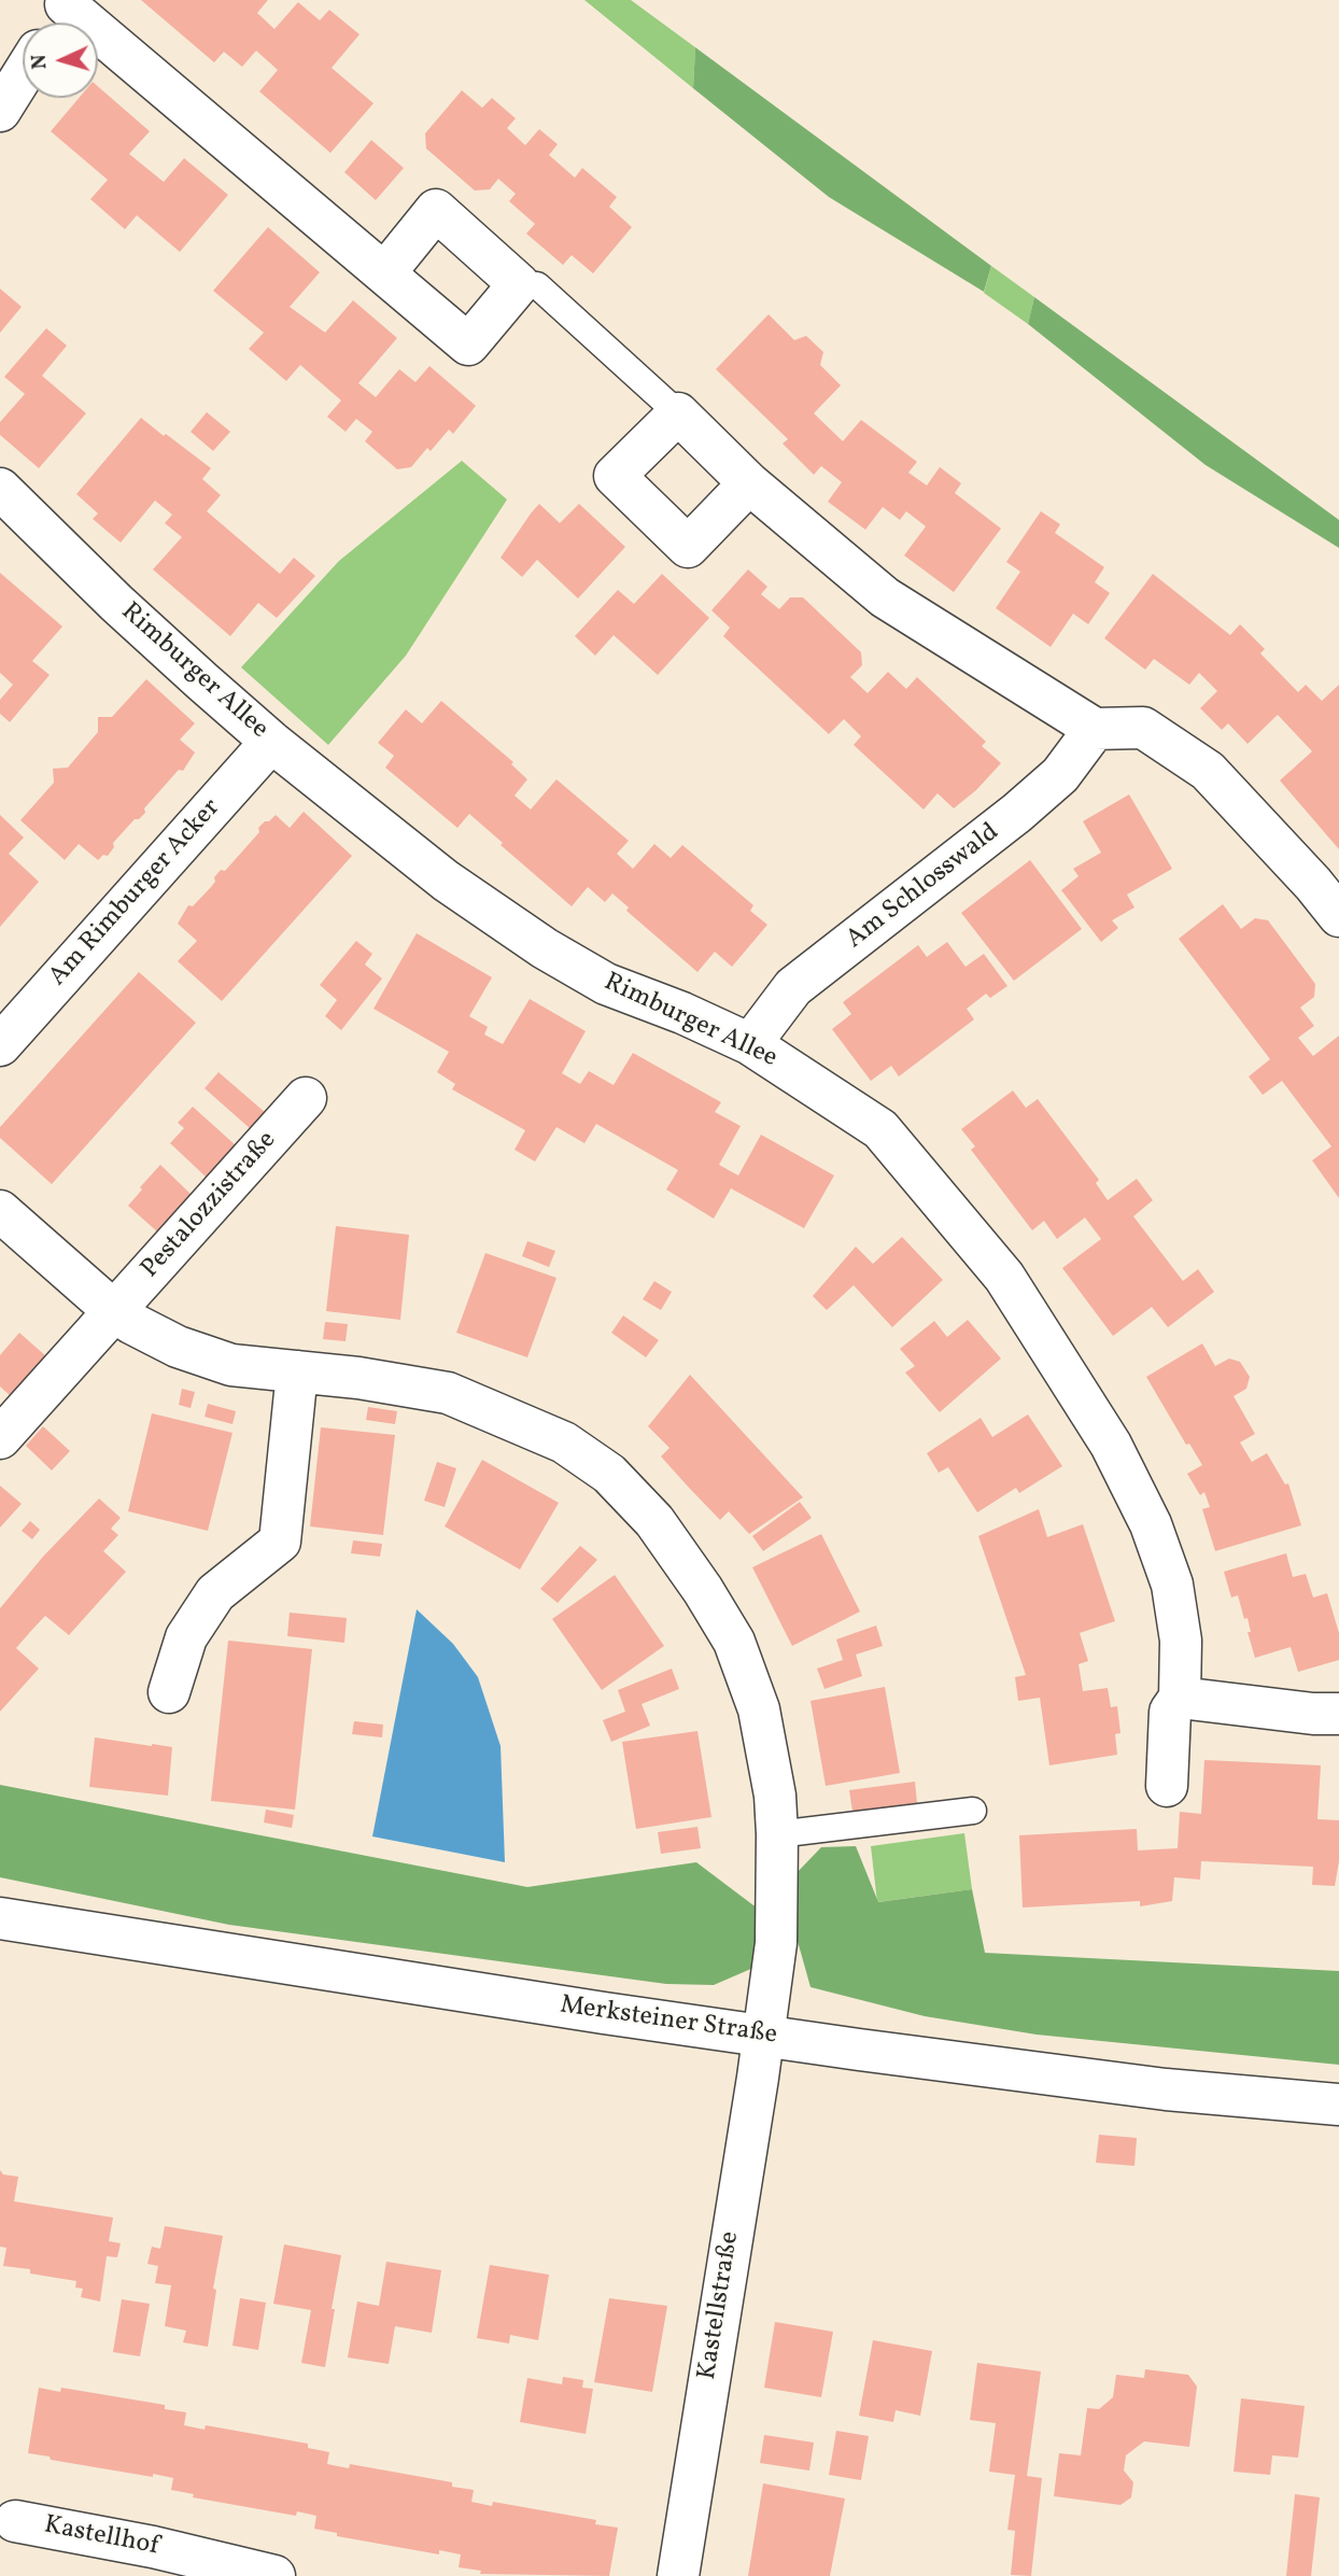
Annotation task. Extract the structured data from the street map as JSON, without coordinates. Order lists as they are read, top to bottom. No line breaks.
{"streets":{"street":["Rimburger Allee","Am Schlosswald","Am Rimburger Acker","Pestalozzistraße","Merksteiner Straße","Kastellstraße","Kastellhof"]},"crossings":[["Rimburger Allee","Am Schlosswald"],["Rimburger Allee","Am Rimburger Acker"],["Merksteiner Straße","Kastellstraße"]],"north":"left"}
